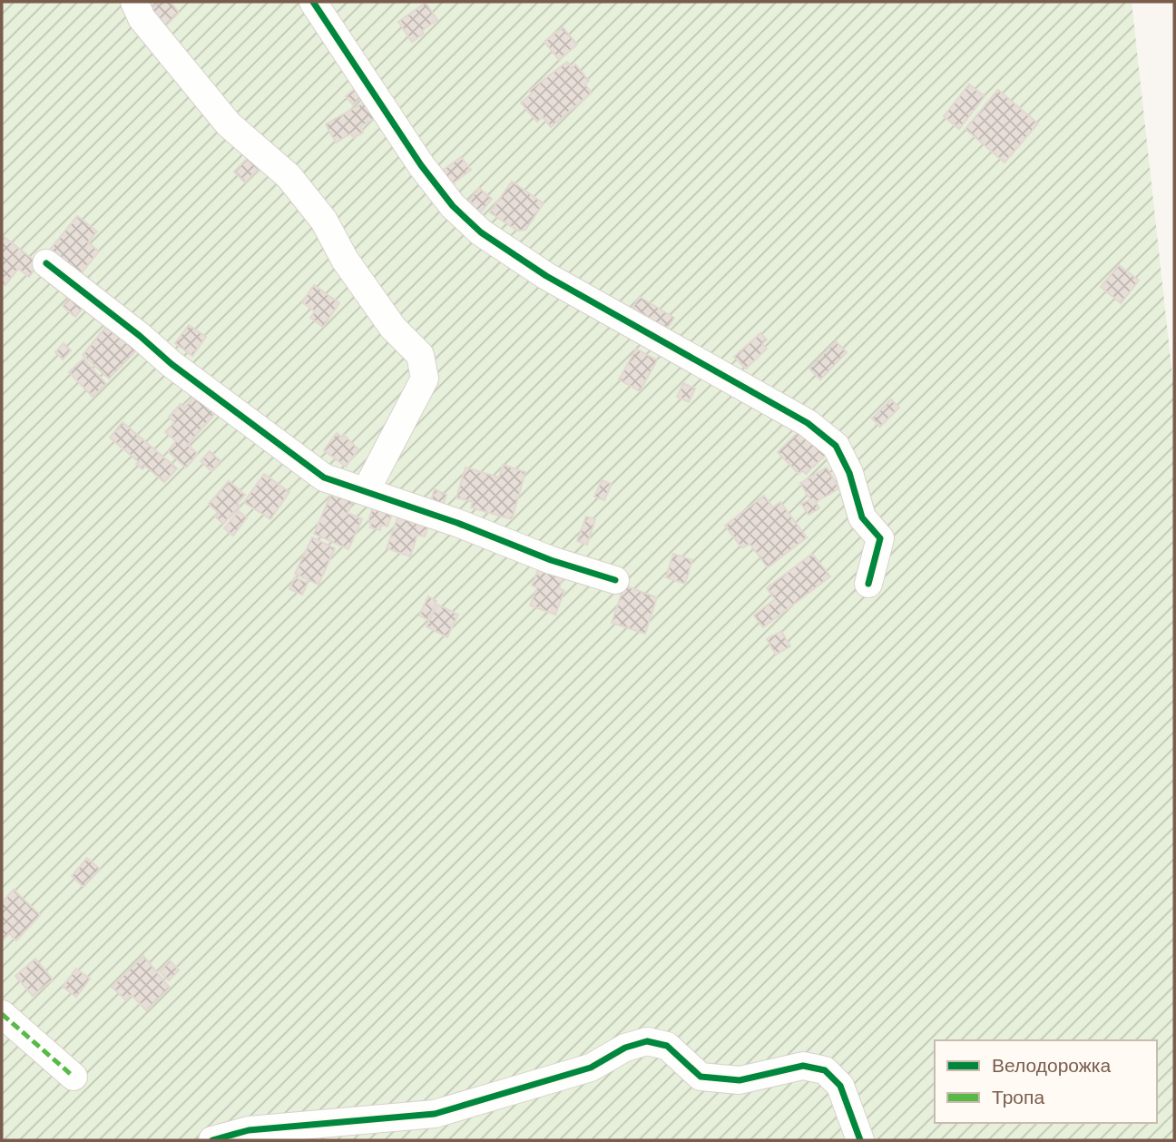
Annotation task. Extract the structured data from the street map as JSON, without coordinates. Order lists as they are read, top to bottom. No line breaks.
{"legend":["Велодорожка","Тропа"]}
